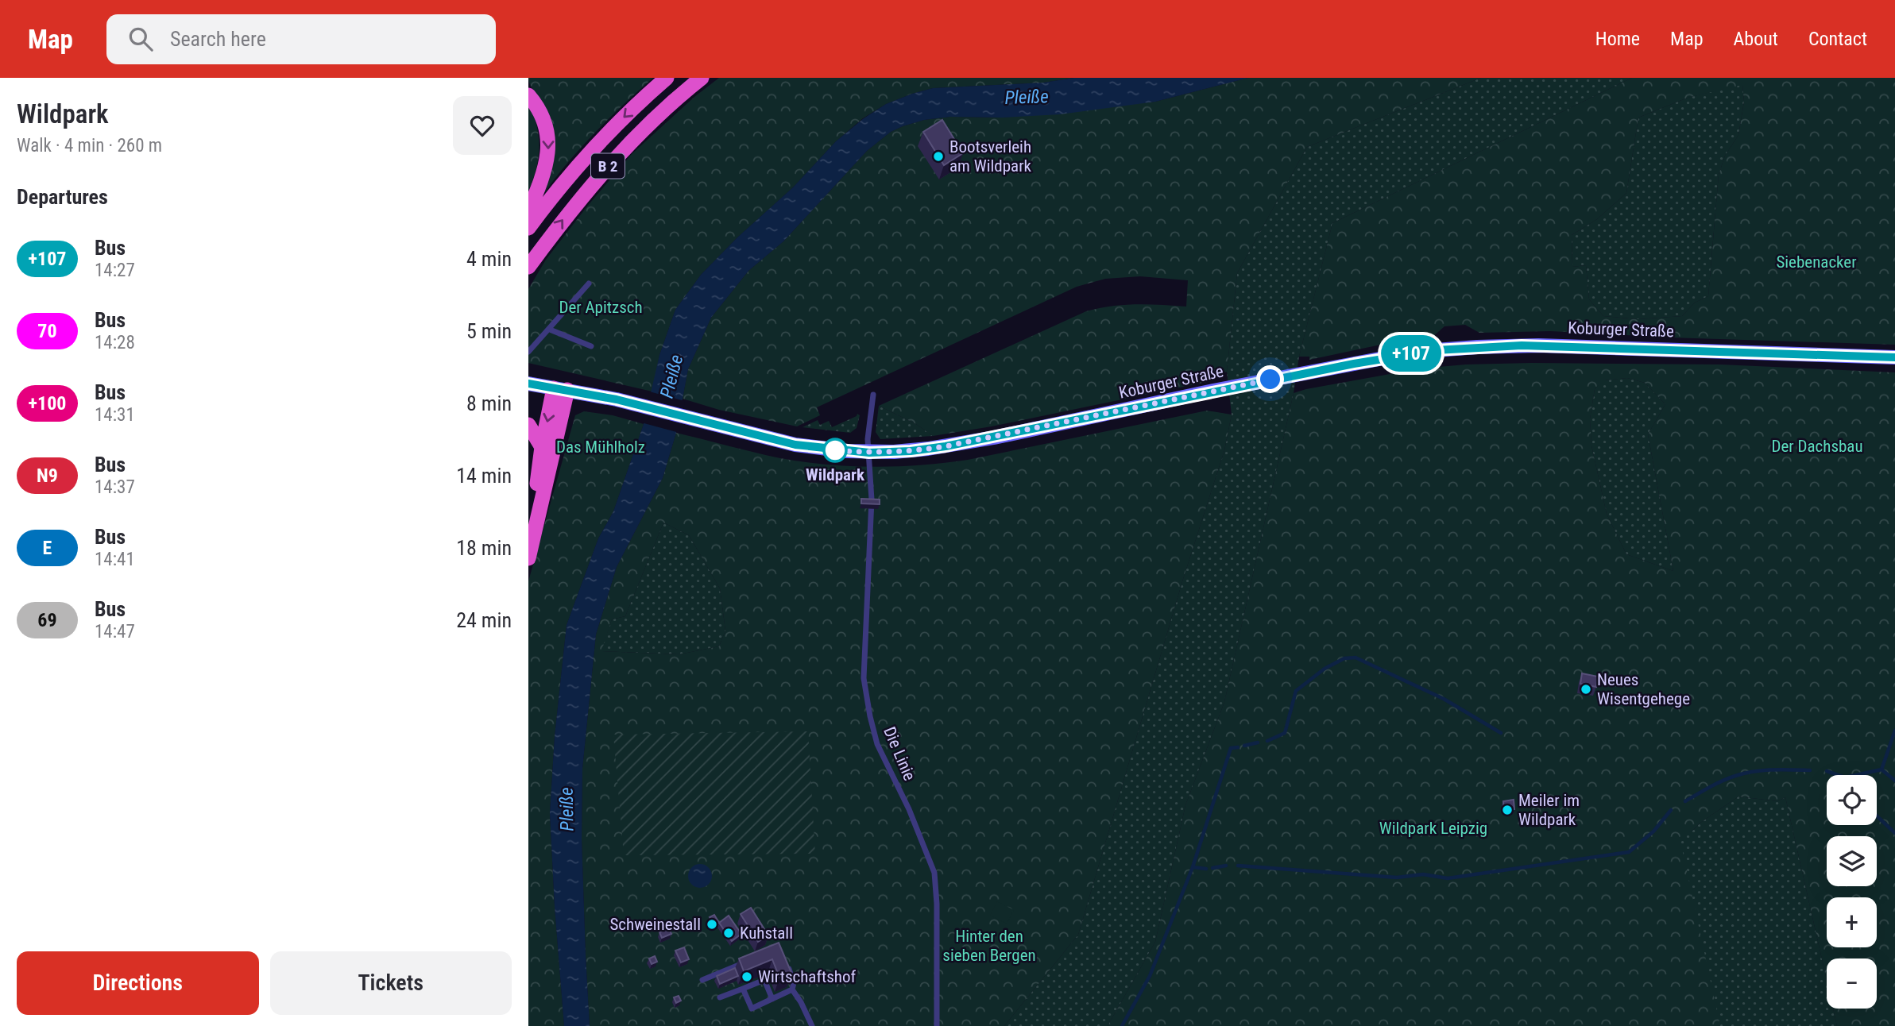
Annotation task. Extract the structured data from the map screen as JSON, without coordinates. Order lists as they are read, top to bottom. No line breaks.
{"streets":{"highway":["B 2"],"main road":["Koburger Straße"],"lane":["Die Linie"]},"crossings":[["Koburger Straße","Die Linie"]],"water":["Pleiße"],"parks":["Siebenacker","Der Apitzsch","Der Dachsbau","Das Mühlholz","Wildpark Leipzig","Hinter den sieben Bergen"],"places":["Bootsverleih am Wildpark","Wildpark","Neues Wisentgehege","Meiler im Wildpark","Schweinestall","Kuhstall","Wirtschaftshof"],"lines":["bus line +107"],"page":{"header":"Map","search":"Search here","nav":["Home","Map","About","Contact"],"heading":[["Wildpark","Walk · 4 min · 260 m"],"Departures"],"on_map":"+107","list":[{"mark":"+107","name":"Bus","note":"14:27","value":"4 min"},{"mark":"70","name":"Bus","note":"14:28","value":"5 min"},{"mark":"+100","name":"Bus","note":"14:31","value":"8 min"},{"mark":"N9","name":"Bus","note":"14:37","value":"14 min"},{"mark":"E","name":"Bus","note":"14:41","value":"18 min"},{"mark":"69","name":"Bus","note":"14:47","value":"24 min"}],"map_buttons":["+","−"],"buttons":["Directions","Tickets"]}}
